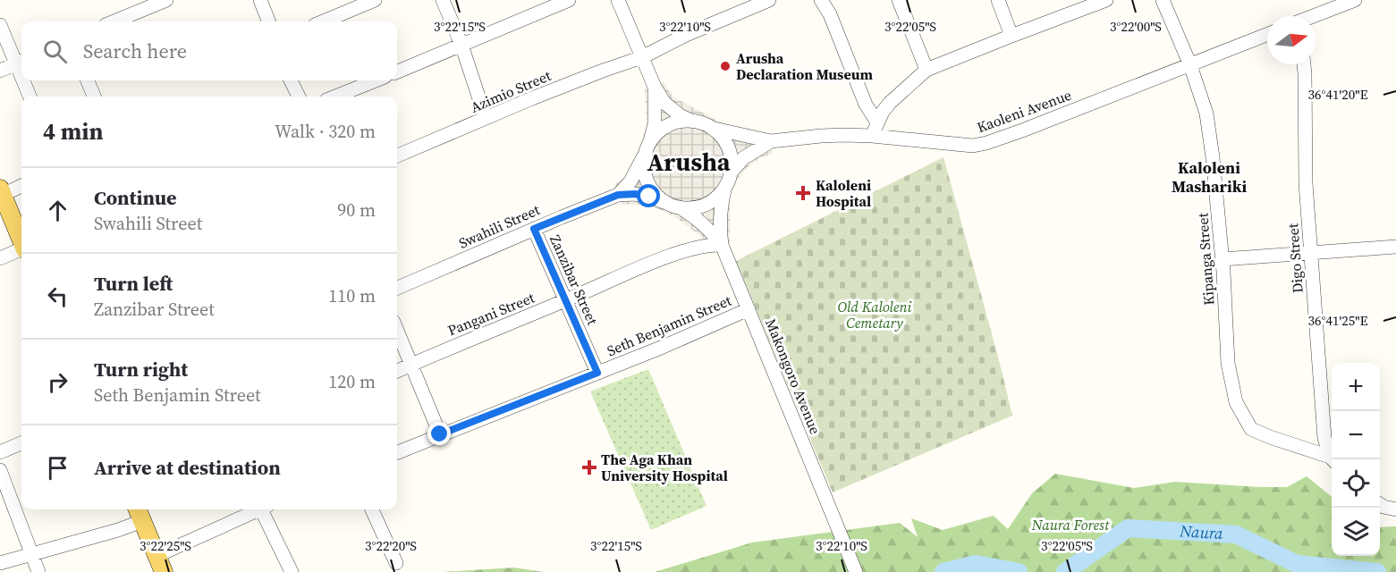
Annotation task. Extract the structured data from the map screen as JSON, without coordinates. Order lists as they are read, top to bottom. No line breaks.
{"streets":{"street":["Azimio Street","Kaoleni Avenue","Swahili Street","Digo Street","Kipanga Street","Zanzibar Street","Pangani Street","Seth Benjamin Street","Makongoro Avenue"]},"crossings":[["Kaoleni Avenue","Swahili Street"],["Kaoleni Avenue","Kipanga Street"],["Kaoleni Avenue","Makongoro Avenue"],["Swahili Street","Zanzibar Street"],["Swahili Street","Makongoro Avenue"],["Zanzibar Street","Pangani Street"],["Zanzibar Street","Seth Benjamin Street"],["Pangani Street","Makongoro Avenue"],["Seth Benjamin Street","Makongoro Avenue"]],"districts":["Arusha","Kaloleni Mashariki"],"water":["Naura"],"parks":["Old Kaloleni Cemetary","Naura Forest"],"places":{"other":["Arusha Declaration Museum"],"health":["Kaloleni Hospital","The Aga Khan University Hospital"]},"north":"right","page":{"search":"Search here","heading":["4 min","Walk · 320 m"],"list":[["Continue","Swahili Street","90 m"],["Turn left","Zanzibar Street","110 m"],["Turn right","Seth Benjamin Street","120 m"],"Arrive at destination"],"map_buttons":["+","−"]},"coordinates":["3°22'15\"S","3°22'10\"S","3°22'05\"S","3°22'00\"S","36°41'20\"E","36°41'25\"E","3°22'25\"S","3°22'20\"S"]}
